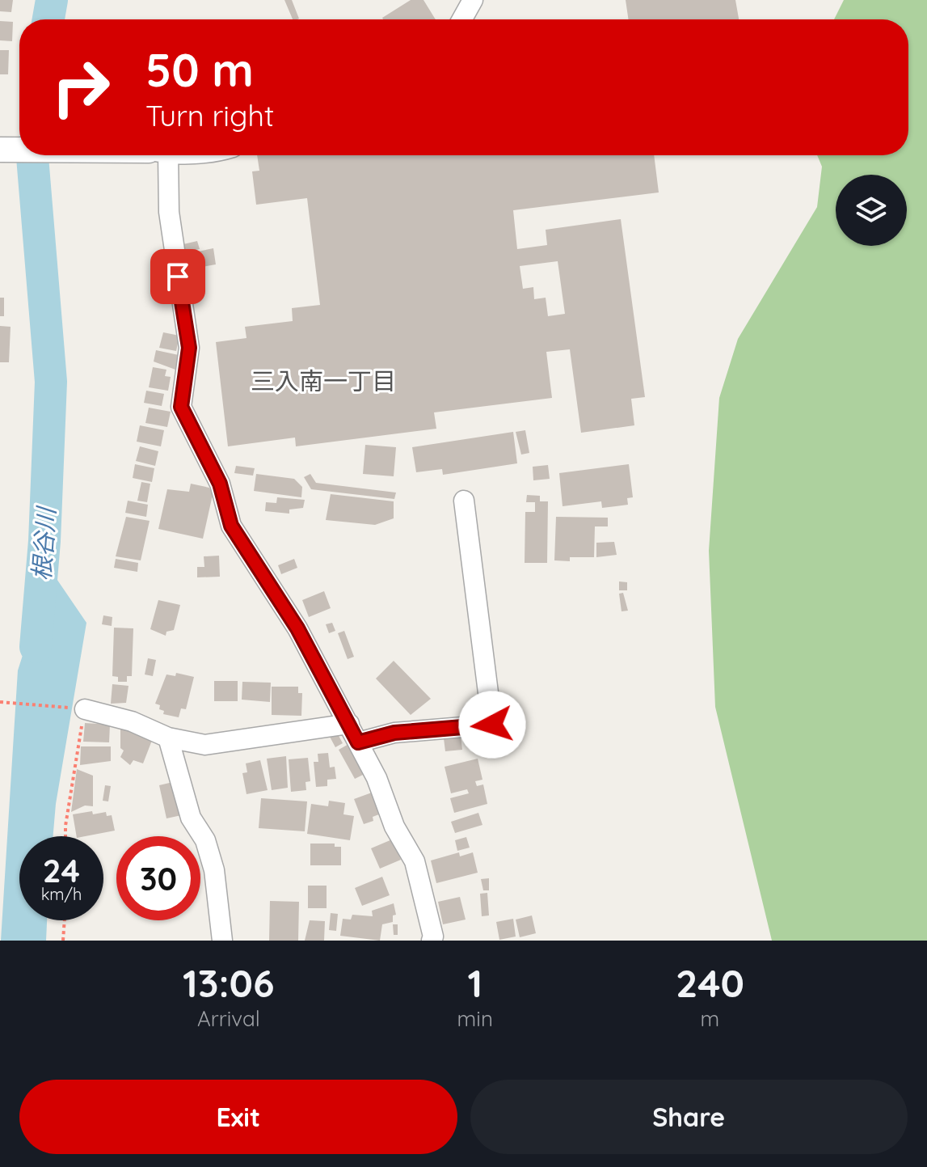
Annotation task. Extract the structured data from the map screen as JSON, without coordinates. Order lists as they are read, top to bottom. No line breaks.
{"districts":["三入南一丁目"],"water":["根谷川"],"page":{"turn":["50 m","Turn right"],"speed":"24 km/h","limit":"30","eta":["13:06","Arrival","1","min","240","m"],"buttons":["Exit","Share"]}}
